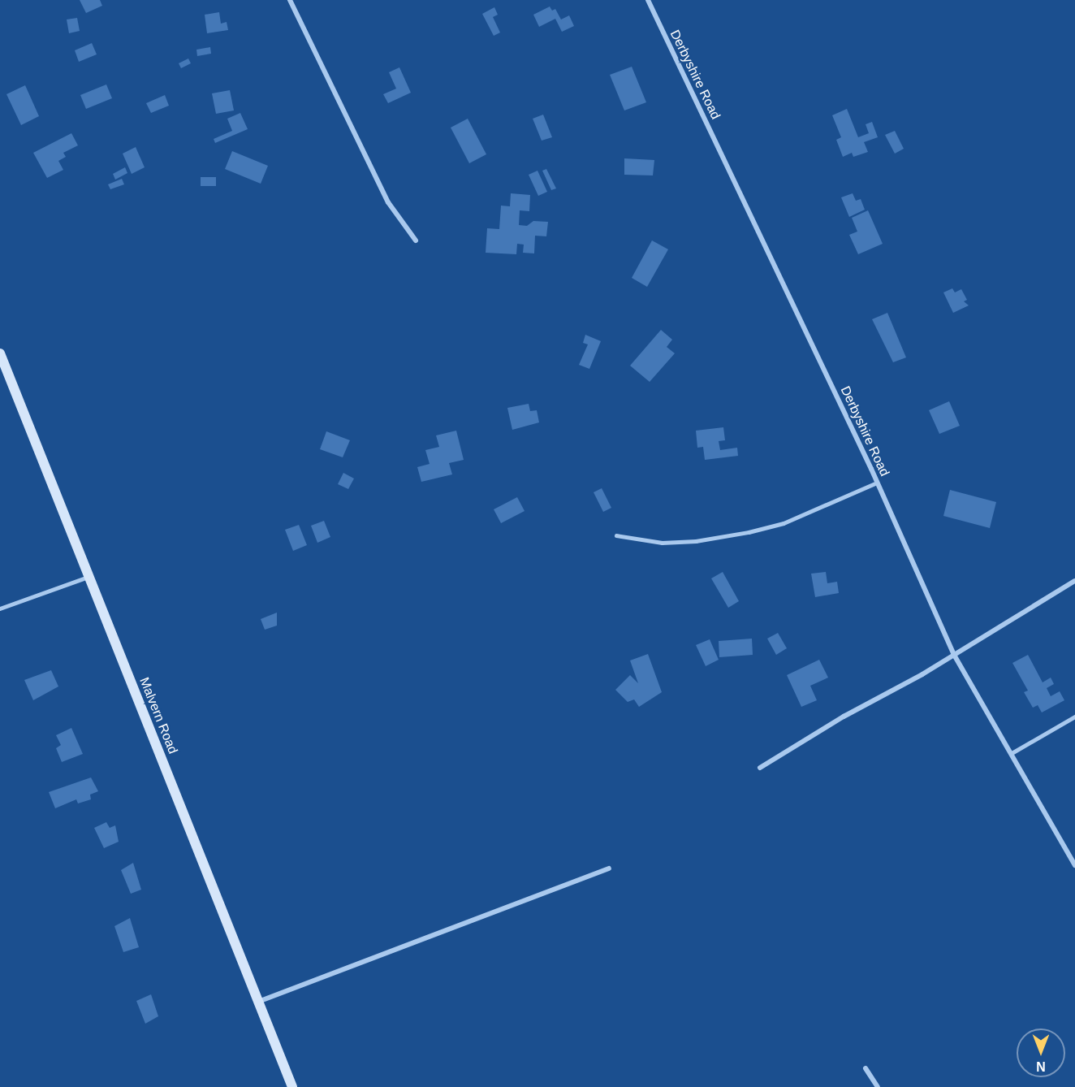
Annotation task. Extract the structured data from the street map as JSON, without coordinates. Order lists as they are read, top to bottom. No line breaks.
{"streets":{"main road":["Malvern Road"],"street":["Derbyshire Road"]},"north":"bottom"}
